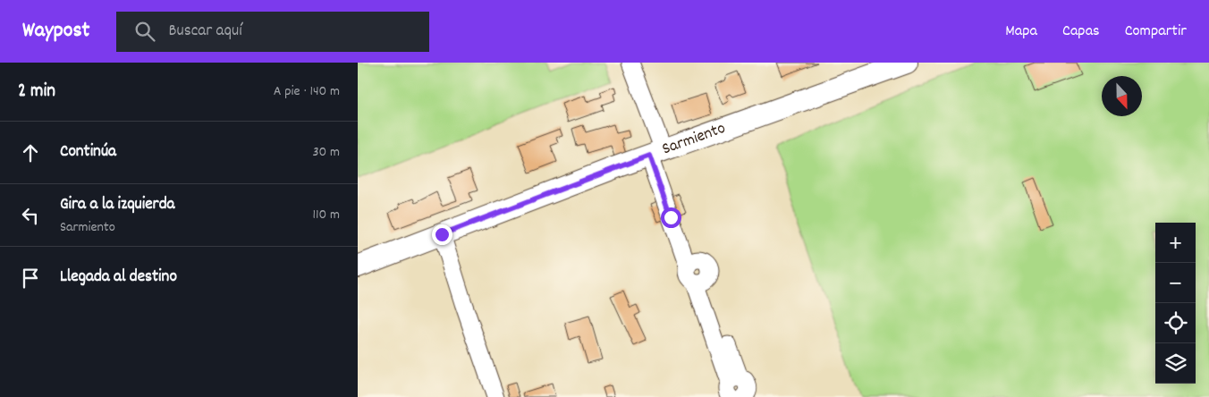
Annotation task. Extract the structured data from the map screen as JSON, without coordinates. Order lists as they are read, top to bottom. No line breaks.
{"streets":{"main road":["Sarmiento"]},"north":"bottom","page":{"header":"Waypost","search":"Buscar aquí","nav":["Mapa","Capas","Compartir"],"heading":["2 min","A pie · 140 m"],"list":[["Continúa","30 m"],["Gira a la izquierda","Sarmiento","110 m"],"Llegada al destino"],"map_buttons":["+","−"]}}
